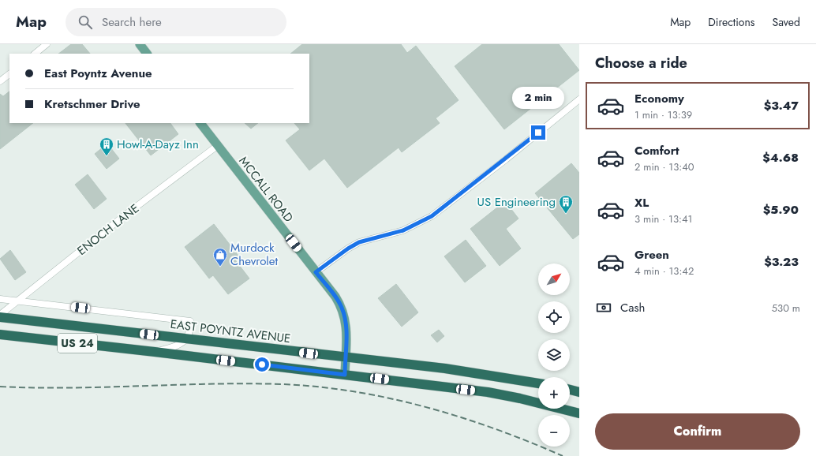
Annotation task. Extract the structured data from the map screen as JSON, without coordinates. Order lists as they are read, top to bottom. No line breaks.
{"streets":{"highway":["EAST POYNTZ AVENUE","US 24"],"main road":["MCCALL ROAD"],"street":["ENOCH LANE"]},"crossings":[["MCCALL ROAD","ENOCH LANE"],["MCCALL ROAD","EAST POYNTZ AVENUE"],["MCCALL ROAD","US 24"],["EAST POYNTZ AVENUE","US 24"]],"places":{"building":["Howl-A-Dayz Inn","US Engineering"],"shop":["Murdock Chevrolet"]},"north":"top right","page":{"header":"Map","search":"Search here","nav":["Map","Directions","Saved"],"heading":"Choose a ride","banner":["East Poyntz Avenue","Kretschmer Drive"],"list":[{"name":"Economy","note":"1 min · 13:39","value":"$3.47"},{"name":"Comfort","note":"2 min · 13:40","value":"$4.68"},{"name":"XL","note":"3 min · 13:41","value":"$5.90"},{"name":"Green","note":"4 min · 13:42","value":"$3.23"}],"bubble":"2 min","map_buttons":["+","−"],"pay":["Cash","530 m"],"buttons":"Confirm"}}
